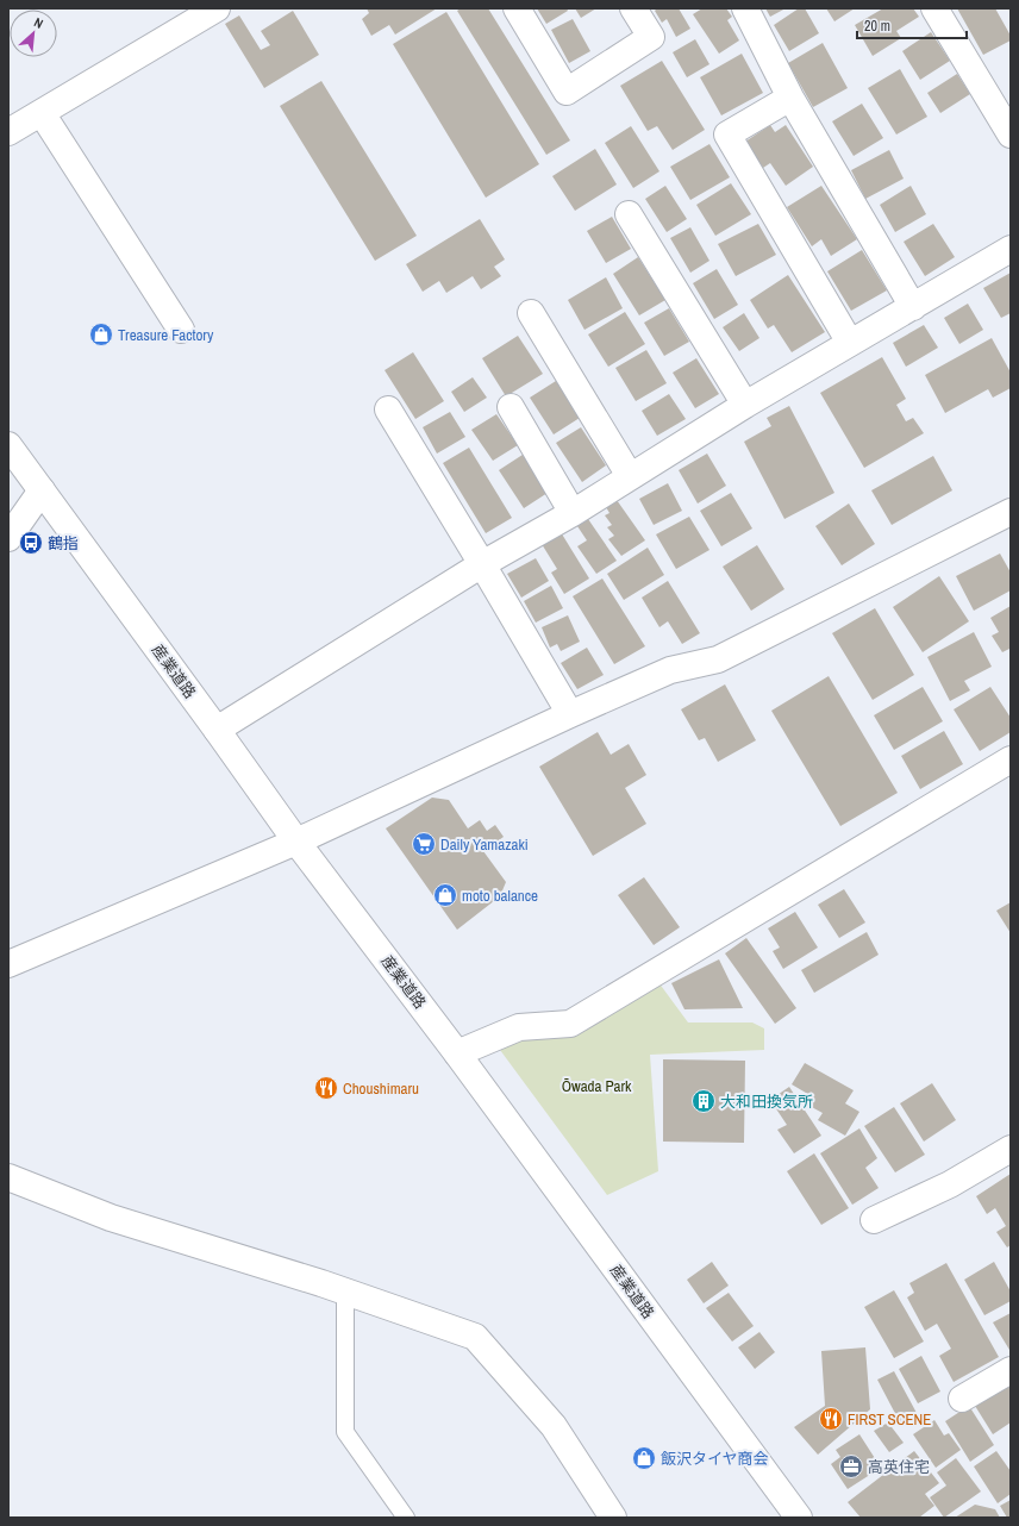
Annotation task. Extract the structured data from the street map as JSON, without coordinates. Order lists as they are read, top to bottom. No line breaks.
{"streets":{"street":["産業道路"]},"parks":["Ōwada Park"],"places":{"shop":["Treasure Factory","moto balance","飯沢タイヤ商会"],"bus stop":["鶴指"],"supermarket":["Daily Yamazaki"],"restaurant":["Choushimaru","FIRST SCENE"],"building":["大和田換気所"],"office":["高英住宅"]},"scale_bar":"20 m","north":"top right"}
